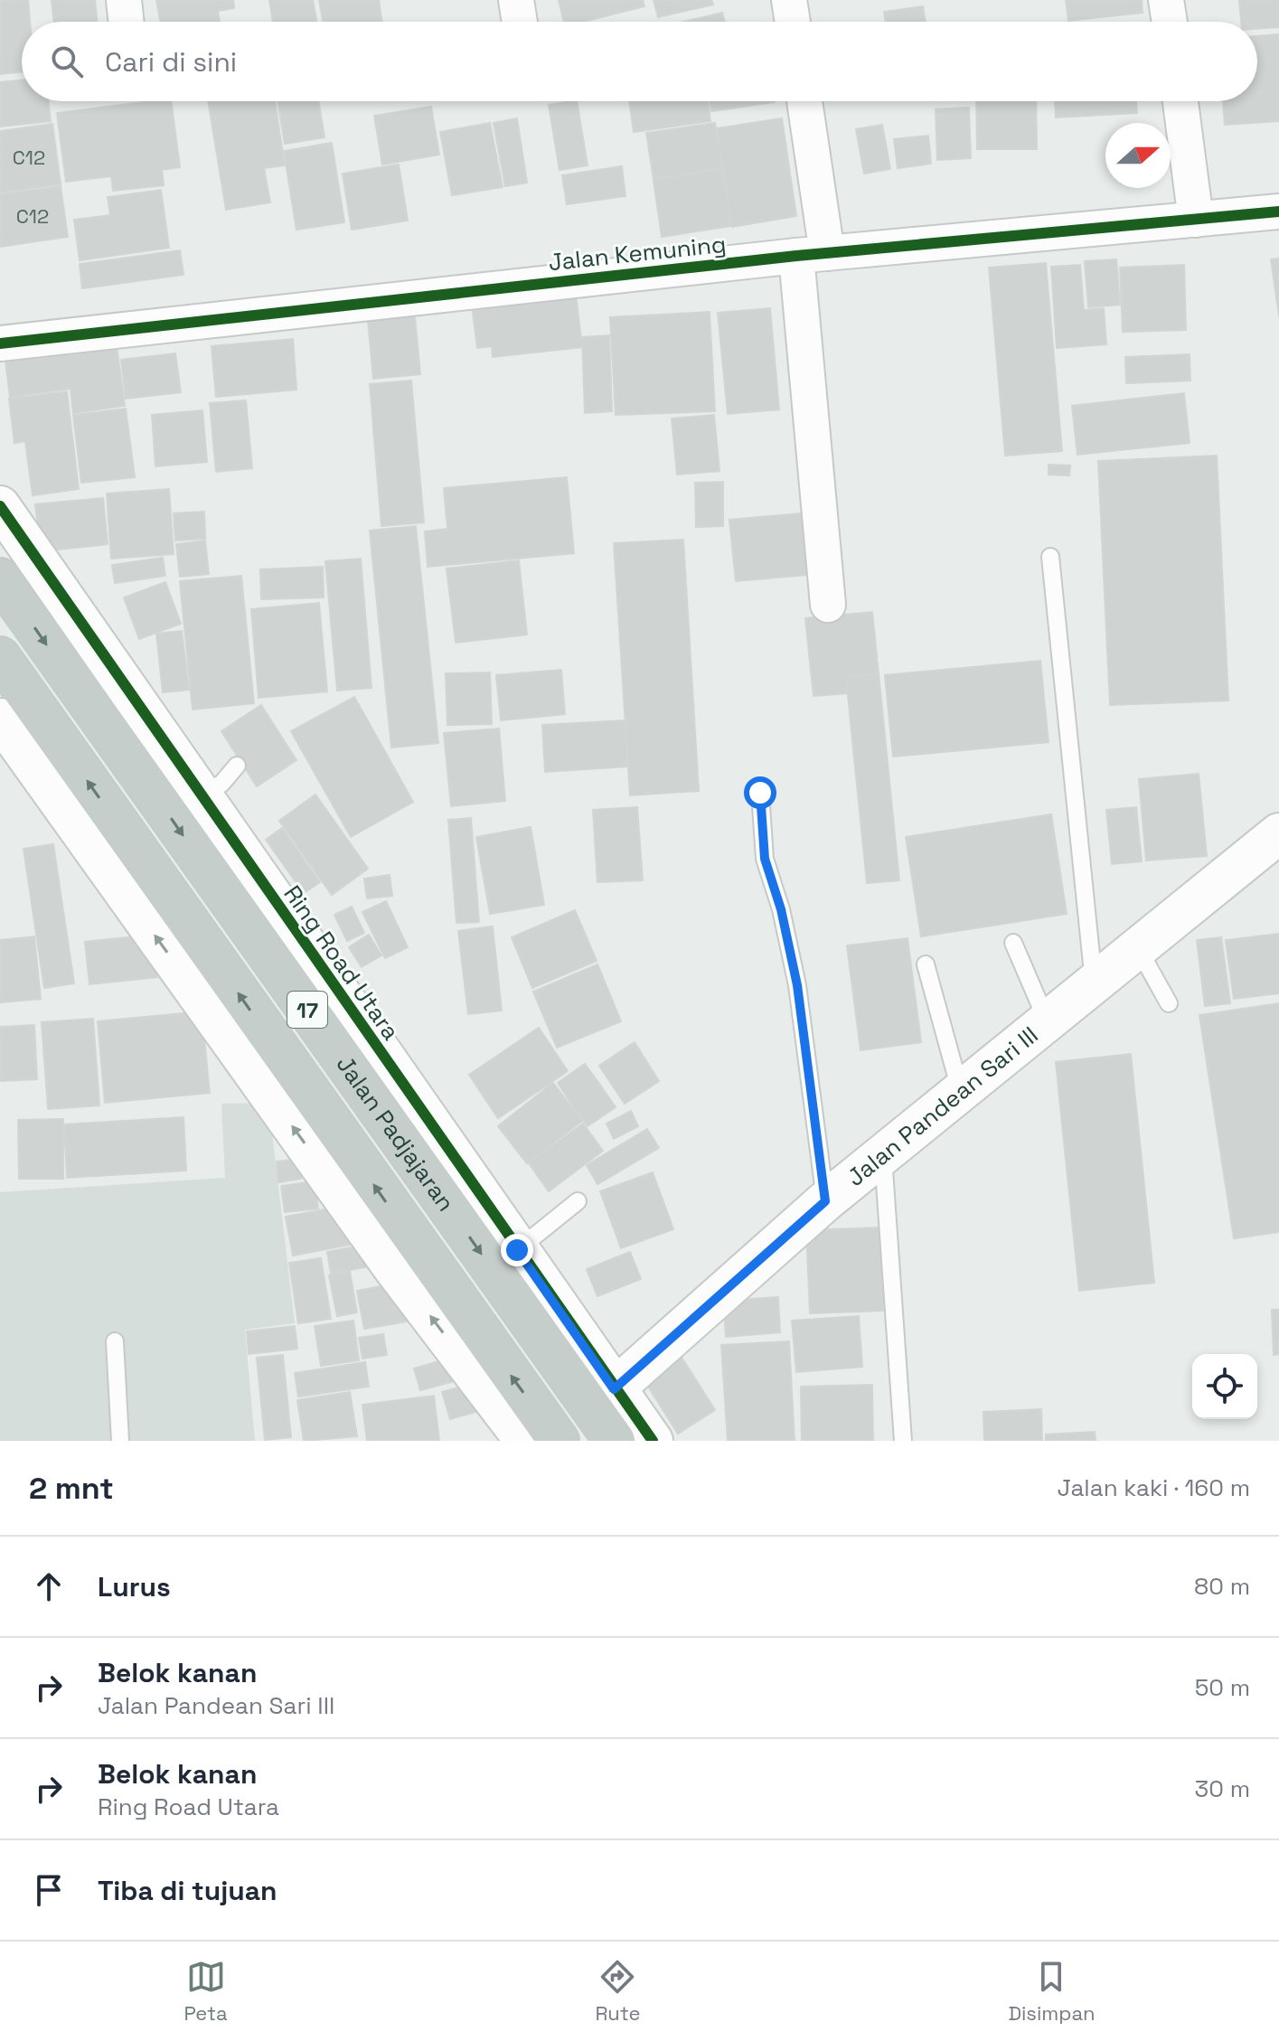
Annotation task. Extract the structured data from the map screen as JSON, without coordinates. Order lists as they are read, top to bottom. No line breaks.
{"streets":{"highway":["17","Jalan Padjajaran"],"street":["Jalan Kemuning","Ring Road Utara","Jalan Pandean Sari III"]},"crossings":[["Ring Road Utara","Jalan Pandean Sari III"]],"house_numbers":["C12","C12"],"north":"right","page":{"search":"Cari di sini","heading":["2 mnt","Jalan kaki · 160 m"],"list":[["Lurus","80 m"],["Belok kanan","Jalan Pandean Sari III","50 m"],["Belok kanan","Ring Road Utara","30 m"],"Tiba di tujuan"],"nav":["Peta","Rute","Disimpan"]}}
